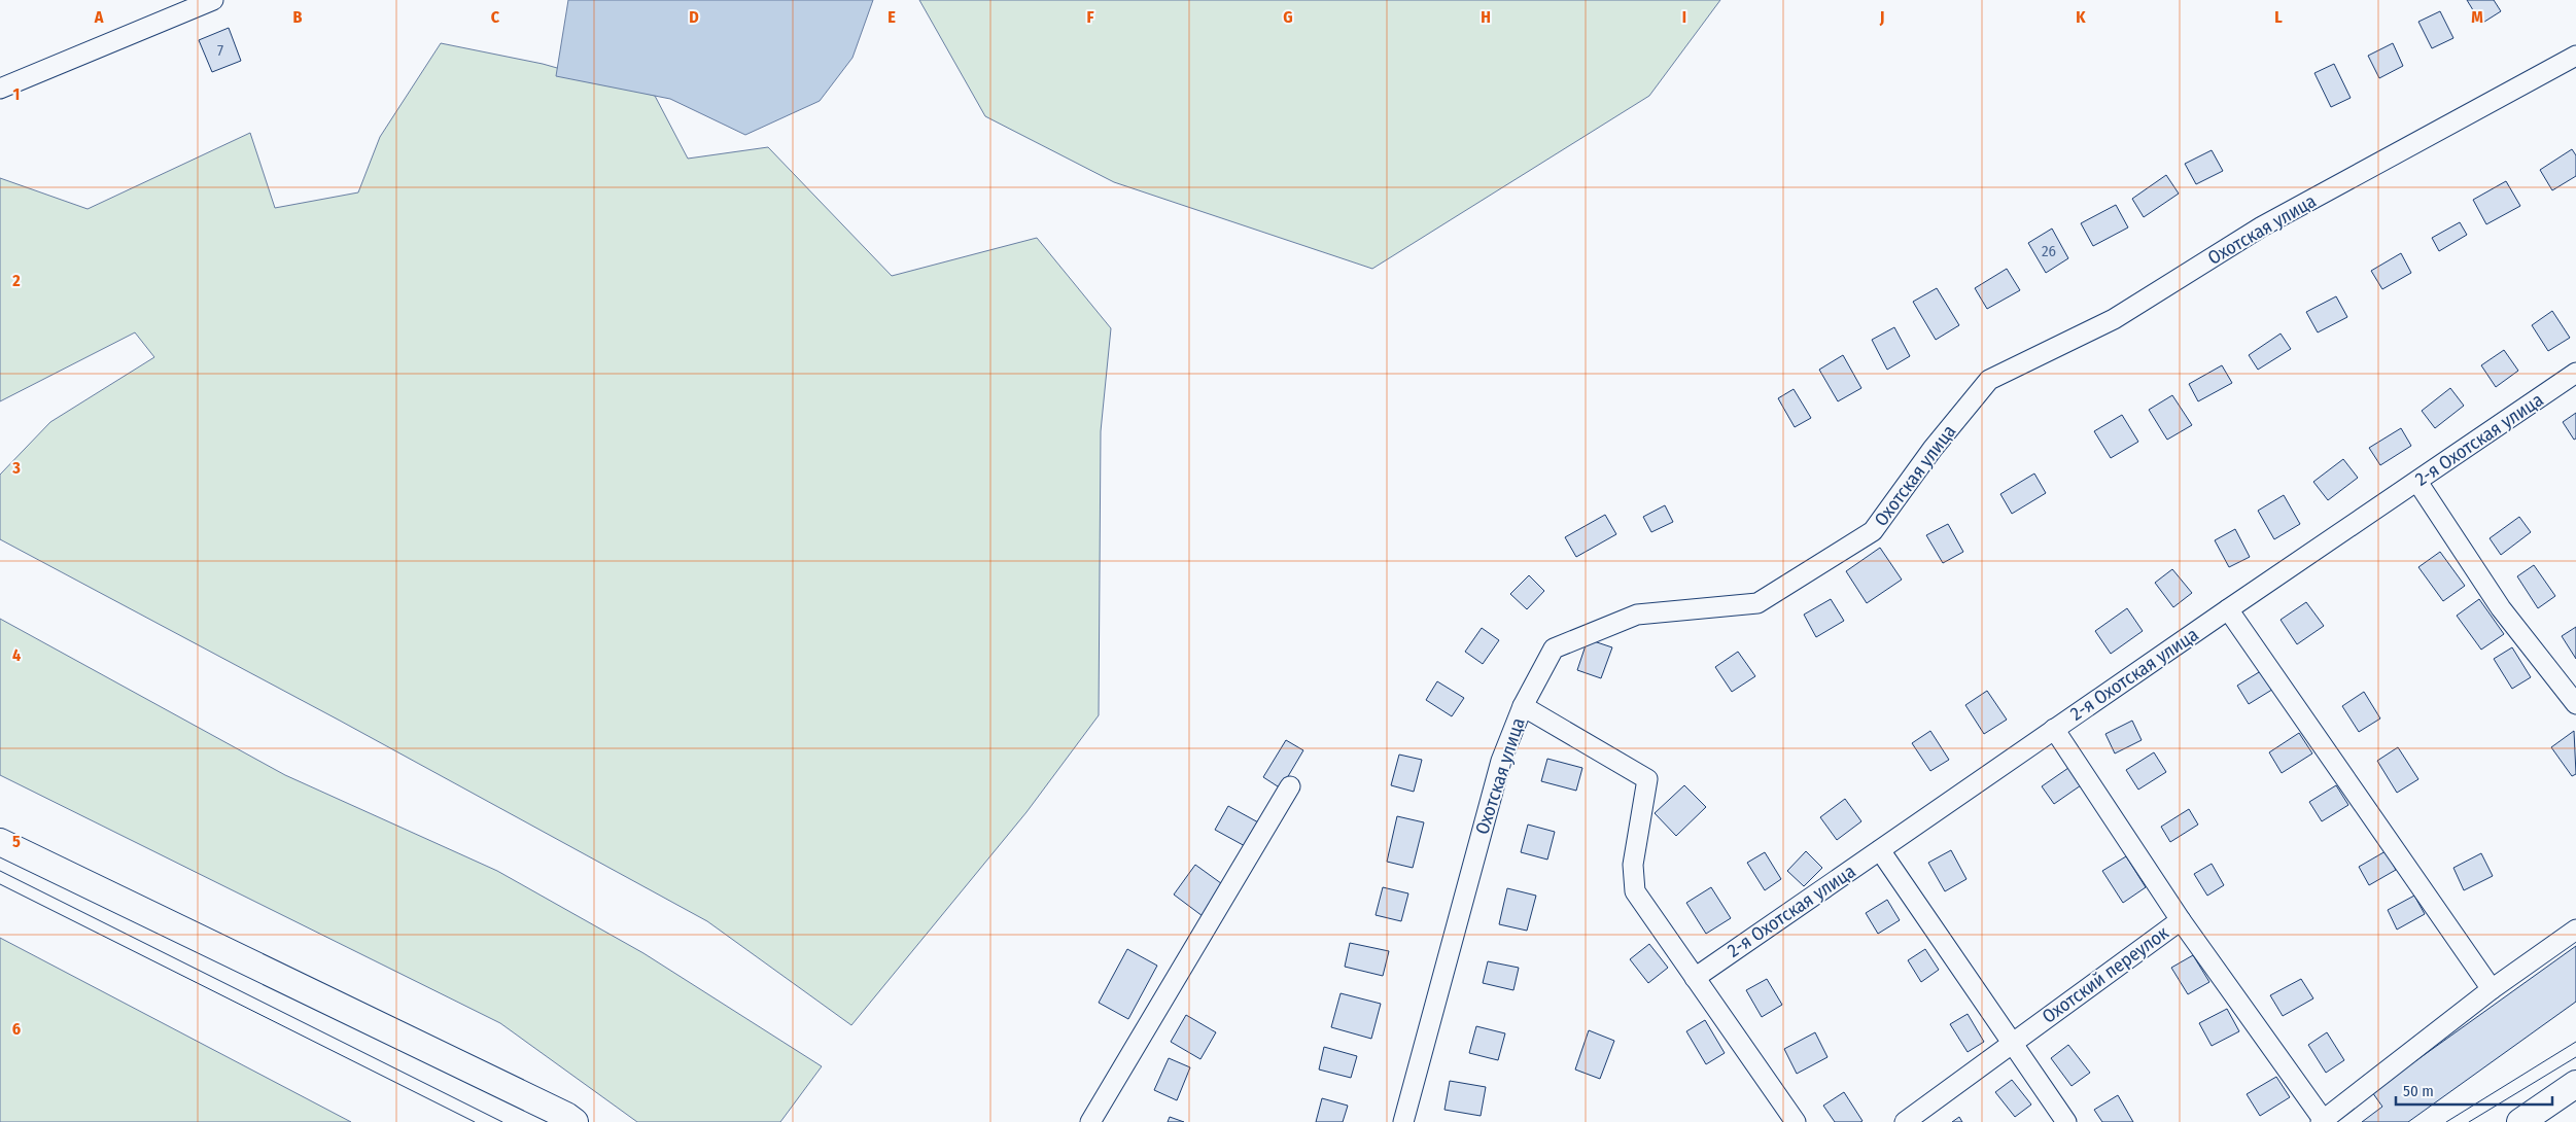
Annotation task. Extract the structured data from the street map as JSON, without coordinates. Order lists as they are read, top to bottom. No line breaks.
{"streets":{"street":["Охотская улица","2-я Охотская улица","Охотский переулок"]},"house_numbers":["7","26"],"scale_bar":"50 m","grid":{"columns":["A","B","C","D","E","F","G","H","I","J","K","L","M"],"rows":["1","2","3","4","5","6"]}}
